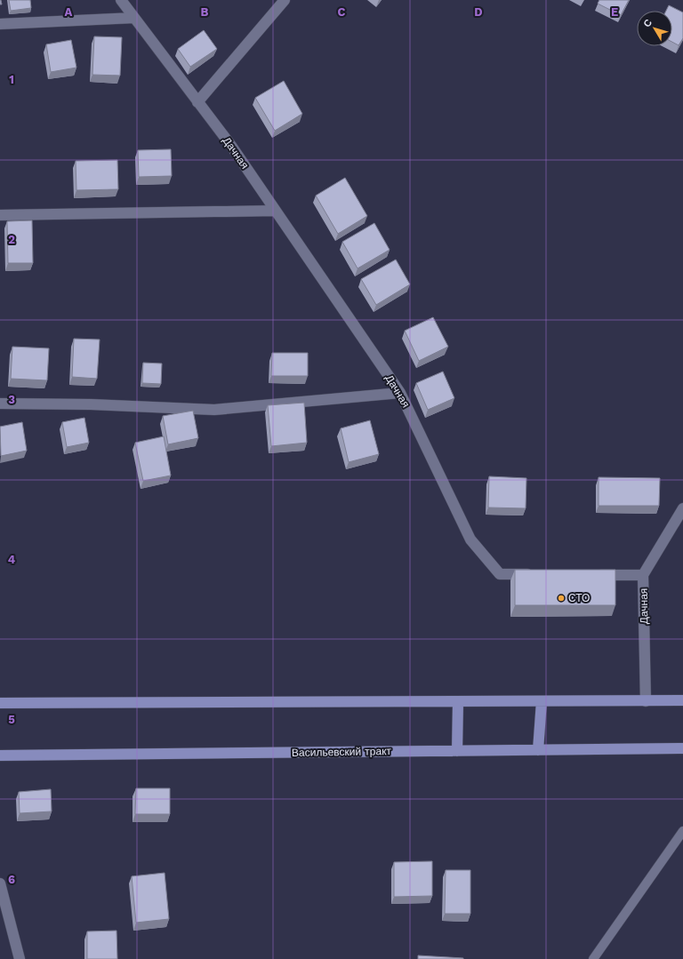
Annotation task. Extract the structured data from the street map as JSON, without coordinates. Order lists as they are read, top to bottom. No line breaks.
{"streets":{"main road":["Васильевский тракт"],"street":["Дачная"]},"places":["СТО"],"north":"top left","grid":{"columns":["A","B","C","D","E"],"rows":["1","2","3","4","5","6"]}}
